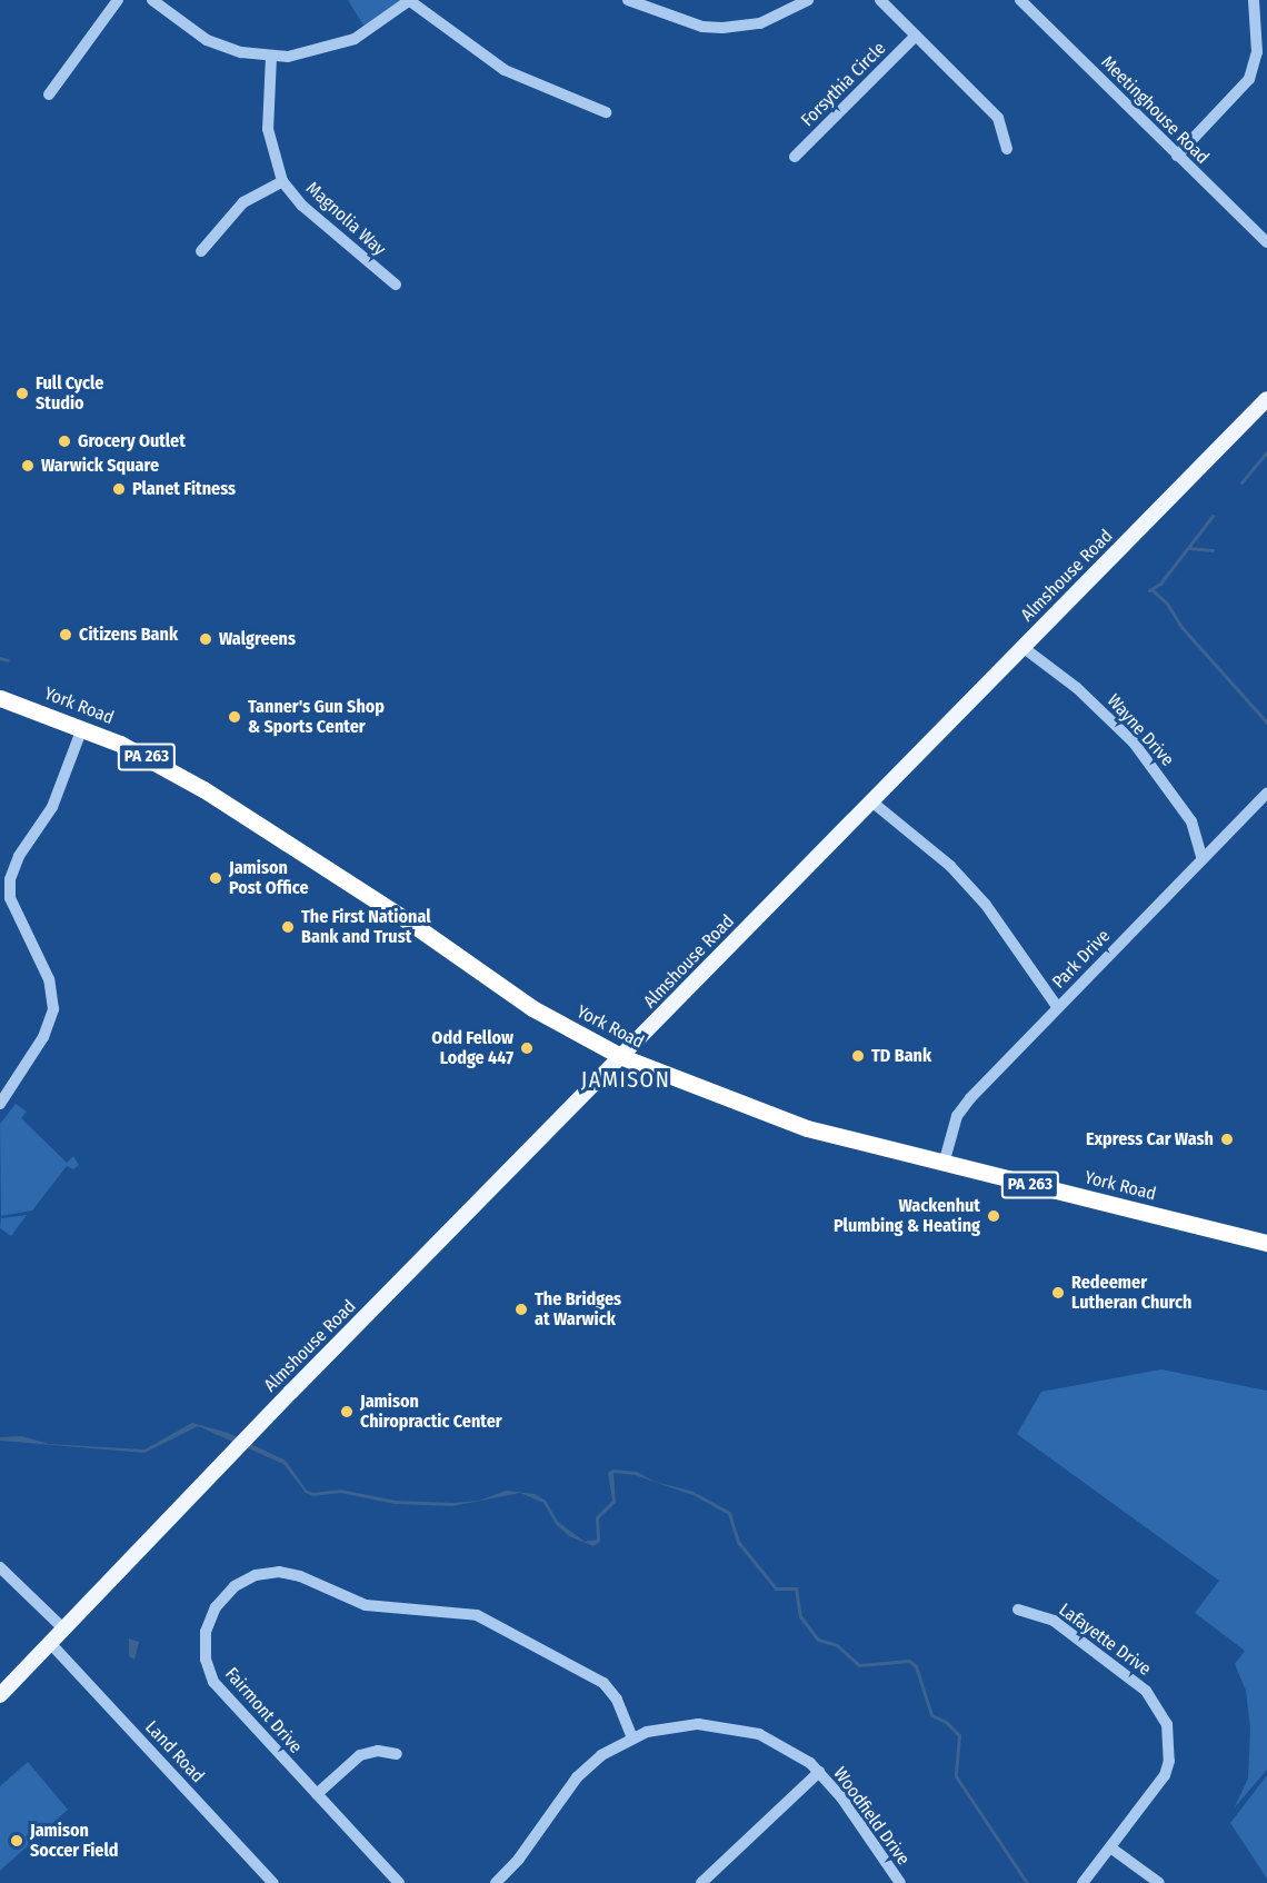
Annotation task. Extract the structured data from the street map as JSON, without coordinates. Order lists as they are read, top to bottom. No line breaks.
{"streets":{"highway":["York Road","PA 263"],"main road":["Almshouse Road"],"street":["Forsythia Circle","Meetinghouse Road","Magnolia Way","Wayne Drive","Park Drive","Lafayette Drive","Fairmont Drive","Land Road","Woodfield Drive"]},"crossings":[["Almshouse Road","York Road"],["Almshouse Road","Wayne Drive"],["Almshouse Road","Land Road"],["York Road","Park Drive"],["Wayne Drive","Park Drive"],["Fairmont Drive","Woodfield Drive"]],"districts":["JAMISON"],"places":["Full Cycle Studio","Grocery Outlet","Warwick Square","Planet Fitness","Citizens Bank","Walgreens","Tanner's Gun Shop & Sports Center","Jamison Post Office","The First National Bank and Trust","Odd Fellow Lodge 447","TD Bank","Express Car Wash","Wackenhut Plumbing & Heating","Redeemer Lutheran Church","The Bridges at Warwick","Jamison Chiropractic Center","Jamison Soccer Field"]}
